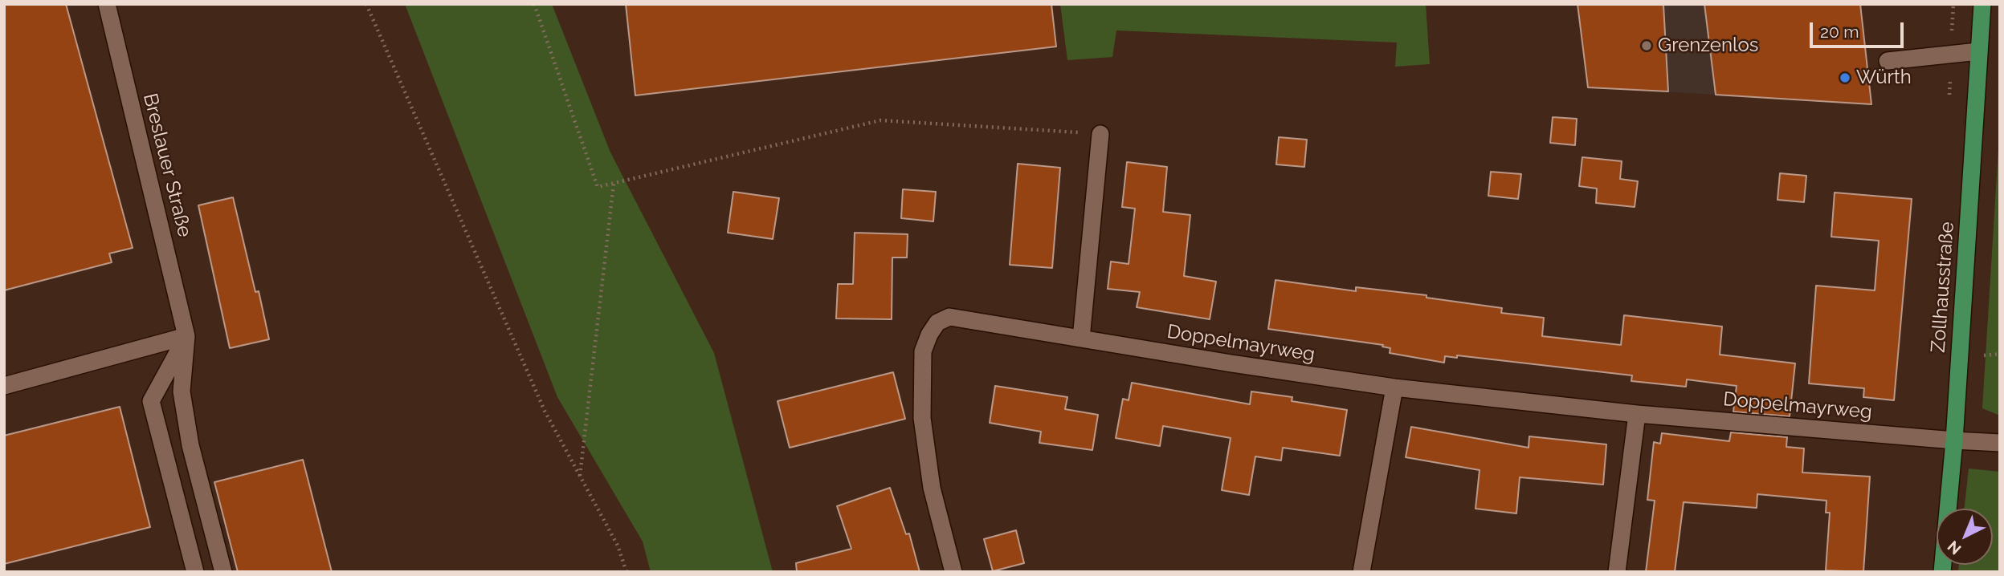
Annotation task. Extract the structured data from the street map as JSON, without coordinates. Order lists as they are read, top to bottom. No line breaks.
{"streets":{"main road":["Zollhausstraße"],"street":["Breslauer Straße","Doppelmayrweg"]},"crossings":[["Zollhausstraße","Doppelmayrweg"]],"places":["Grenzenlos","Würth"],"scale_bar":"20 m","north":"bottom left"}
